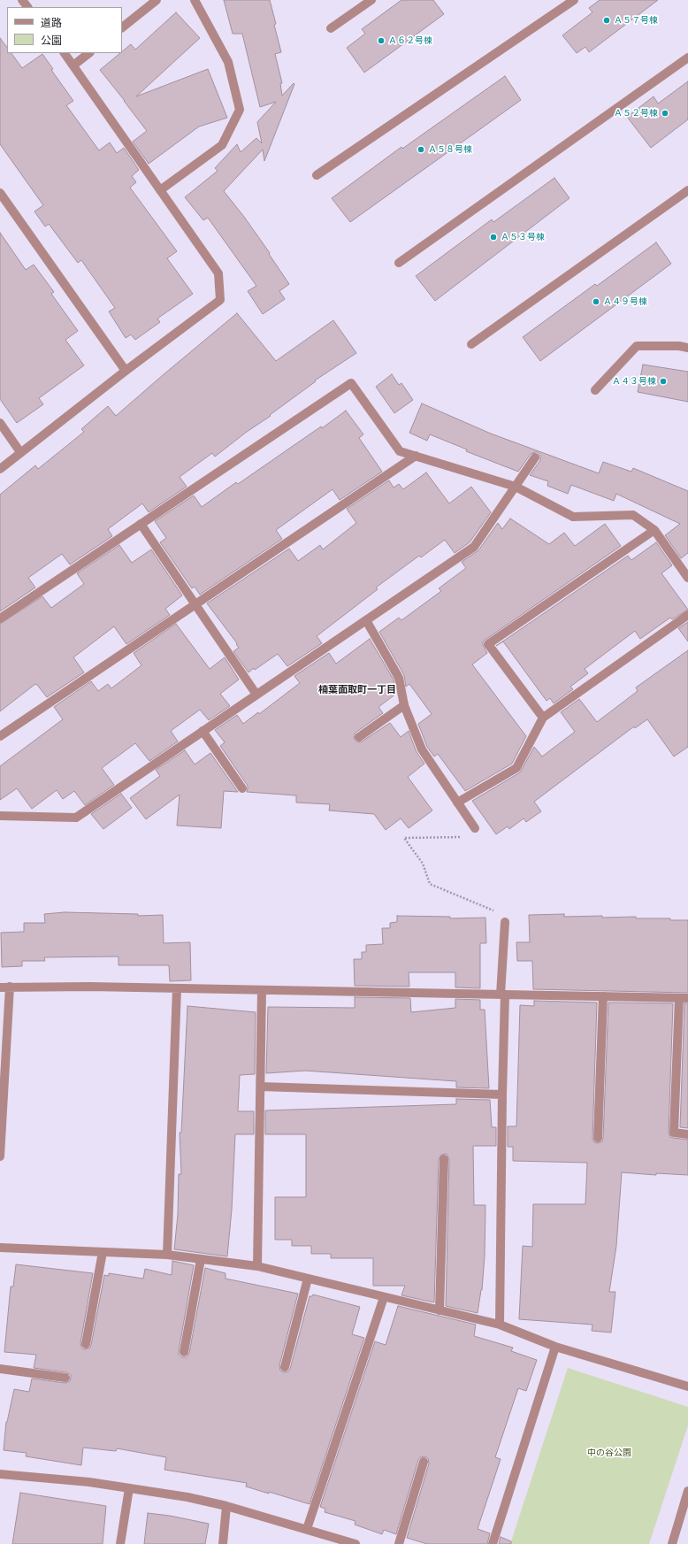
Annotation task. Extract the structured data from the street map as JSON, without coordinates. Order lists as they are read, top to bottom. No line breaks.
{"districts":["楠葉面取町一丁目"],"parks":["中の谷公園"],"places":["Ａ５７号棟","Ａ６２号棟","Ａ５２号棟","Ａ５８号棟","Ａ５３号棟","Ａ４９号棟","Ａ４３号棟"],"legend":["道路","公園"]}
